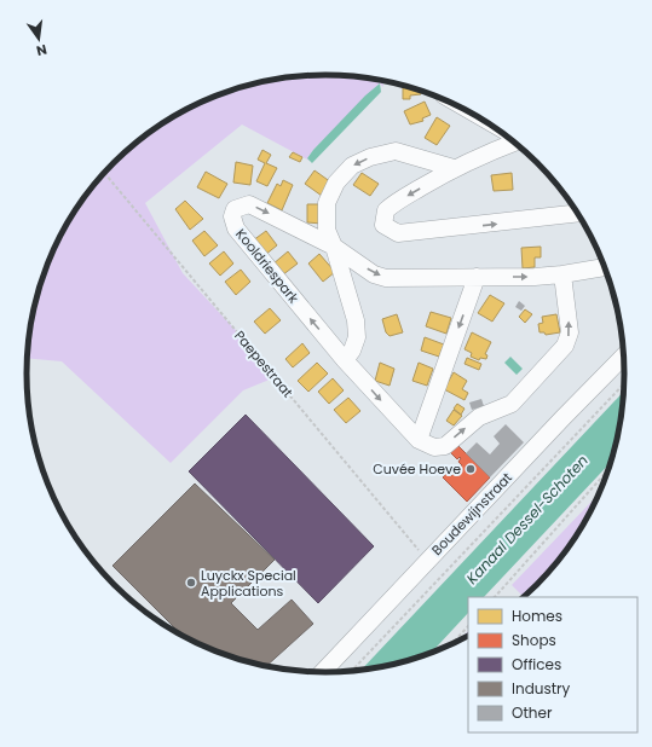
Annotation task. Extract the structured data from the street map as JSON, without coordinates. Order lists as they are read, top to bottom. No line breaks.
{"streets":{"street":["Kooldriespark","Boudewijnstraat"],"path":["Paepestraat"]},"crossings":[["Paepestraat","Boudewijnstraat"]],"water":["Kanaal Dessel-Schoten"],"places":["Cuvée Hoeve","Luyckx Special Applications"],"legend":["Homes","Shops","Offices","Industry","Other"],"north":"bottom"}
